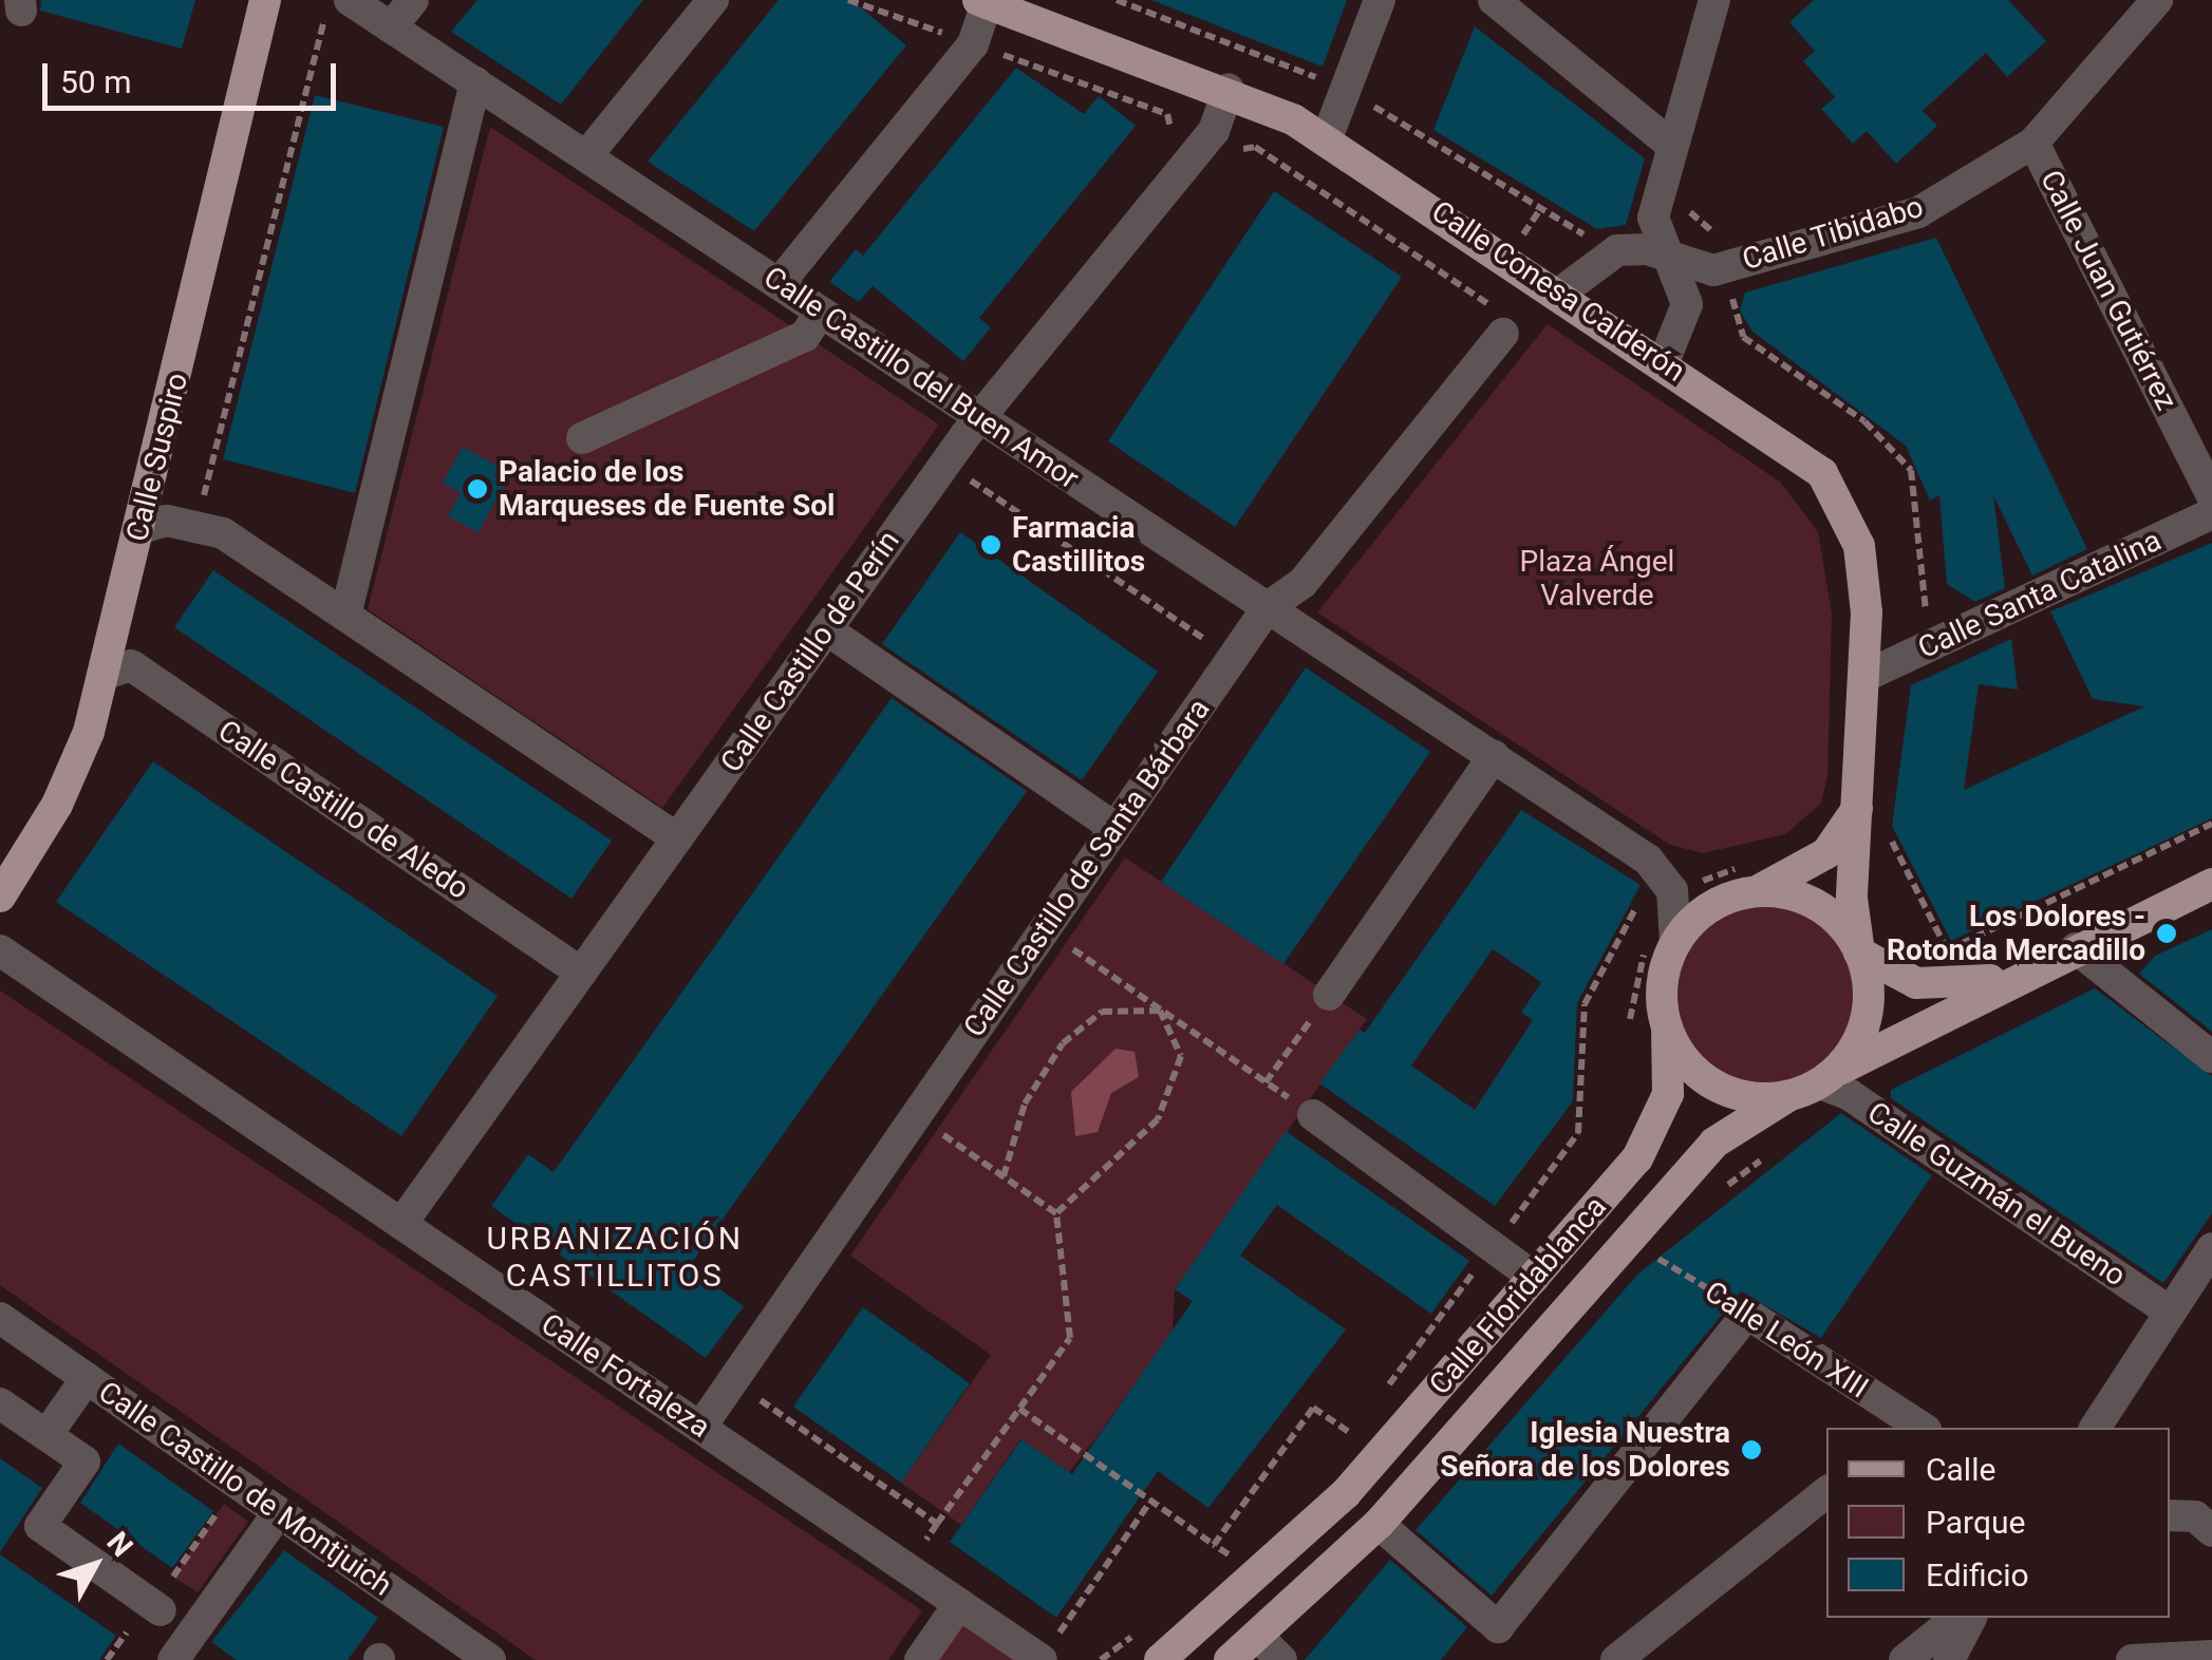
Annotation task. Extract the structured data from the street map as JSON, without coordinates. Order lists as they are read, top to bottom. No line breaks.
{"streets":{"main road":["Calle Conesa Calderón","Calle Suspiro","Calle Floridablanca"],"street":["Calle Tibidabo","Calle Juan Gutiérrez","Calle Castillo del Buen Amor","Calle Santa Catalina","Calle Castillo de Perín","Calle Castillo de Aledo","Calle Castillo de Santa Bárbara","Calle Guzmán el Bueno","Calle León XIII","Calle Fortaleza","Calle Castillo de Montjuich"]},"crossings":[["Calle Tibidabo","Calle Juan Gutiérrez"],["Calle Tibidabo","Calle Conesa Calderón"],["Calle Conesa Calderón","Calle Santa Catalina"],["Calle Conesa Calderón","Calle Castillo de Perín"],["Calle Conesa Calderón","Calle Guzmán el Bueno"],["Calle Conesa Calderón","Calle Floridablanca"],["Calle Castillo del Buen Amor","Calle Castillo de Perín"],["Calle Castillo del Buen Amor","Calle Castillo de Santa Bárbara"],["Calle Suspiro","Calle Castillo de Aledo"],["Calle Castillo de Perín","Calle Castillo de Aledo"],["Calle Castillo de Perín","Calle Fortaleza"],["Calle Castillo de Santa Bárbara","Calle Fortaleza"],["Calle Guzmán el Bueno","Calle Floridablanca"]],"districts":["URBANIZACIÓN CASTILLITOS"],"parks":["Plaza Ángel Valverde"],"places":["Palacio de los Marqueses de Fuente Sol","Farmacia Castillitos","Los Dolores - Rotonda Mercadillo","Iglesia Nuestra Señora de los Dolores"],"legend":["Calle","Parque","Edificio"],"scale_bar":"50 m","north":"top right"}
